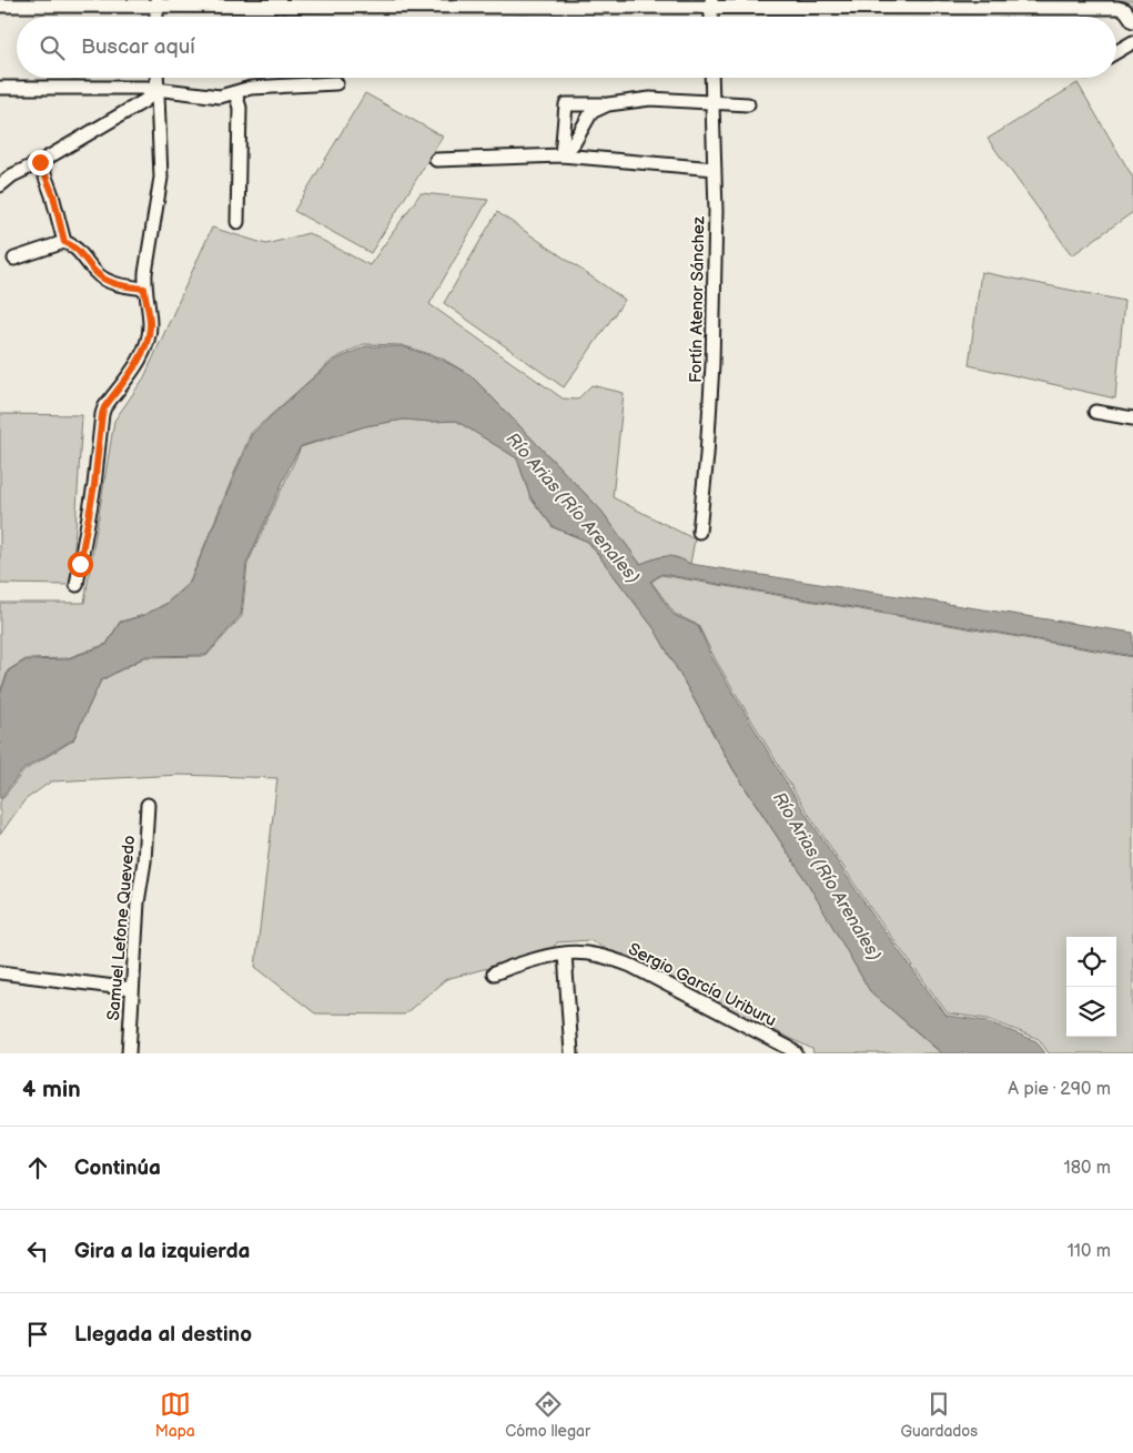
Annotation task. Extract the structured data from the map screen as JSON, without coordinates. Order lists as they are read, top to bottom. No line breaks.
{"streets":{"street":["Fortín Atenor Sánchez","Samuel Lefone Quevedo","Sergio García Uriburu"]},"water":["Río Arias (Río Arenales)"],"page":{"search":"Buscar aquí","heading":["4 min","A pie · 290 m"],"list":[["Continúa","180 m"],["Gira a la izquierda","110 m"],"Llegada al destino"],"nav":["Mapa","Cómo llegar","Guardados"]}}
